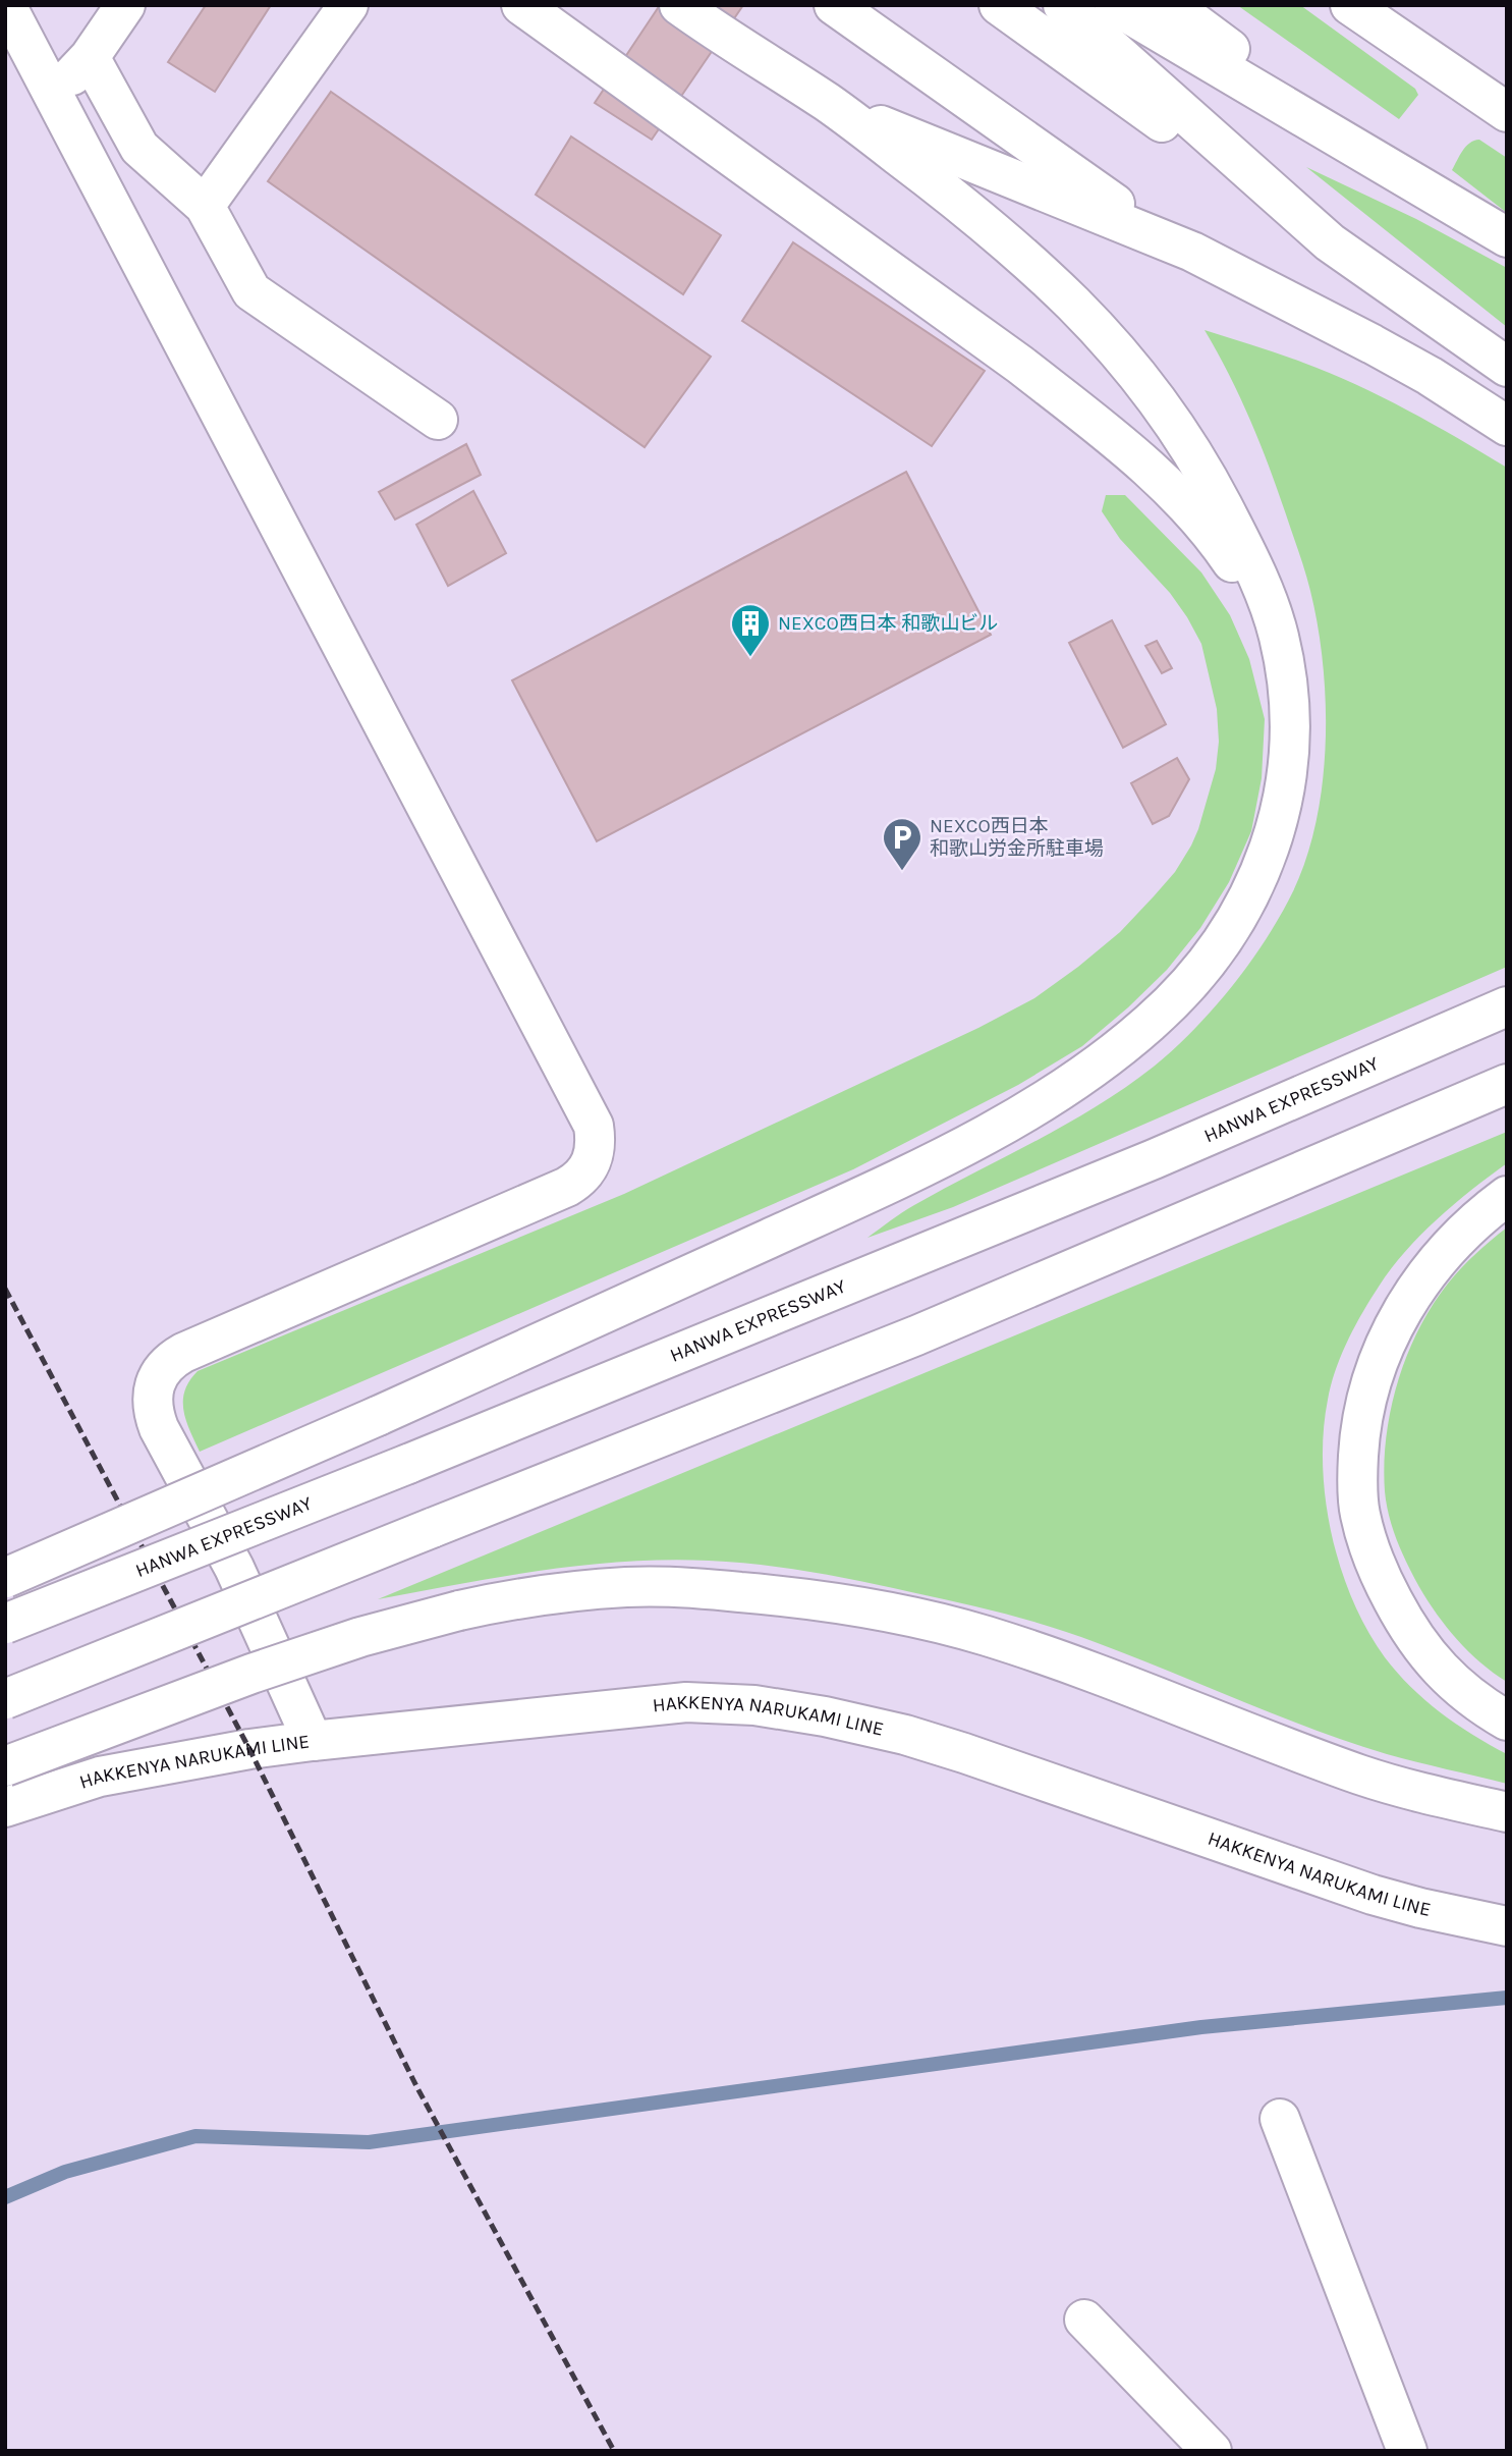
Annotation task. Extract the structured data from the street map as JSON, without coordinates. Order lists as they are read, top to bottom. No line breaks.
{"streets":{"main road":["HANWA EXPRESSWAY","HAKKENYA NARUKAMI LINE"]},"places":{"building":["NEXCO西日本 和歌山ビル"],"parking":["NEXCO西日本 和歌山労金所駐車場"]}}
